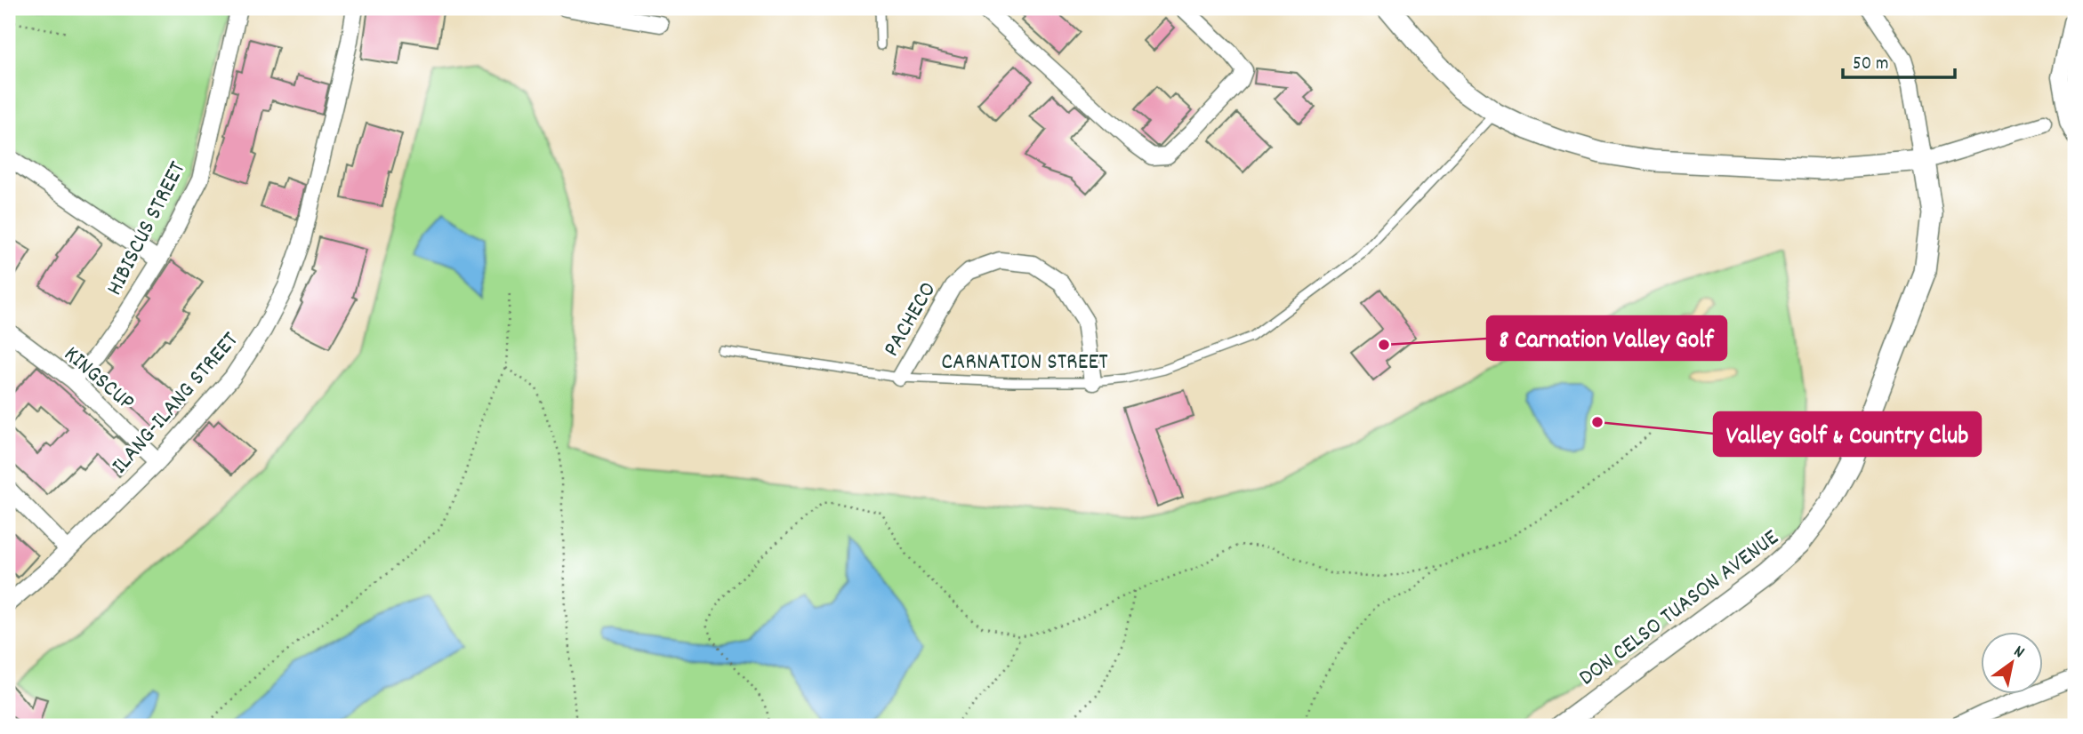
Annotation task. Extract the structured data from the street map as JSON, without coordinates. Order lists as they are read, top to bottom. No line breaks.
{"streets":{"street":["HIBISCUS STREET","PACHECO","KINGSCUP","ILANG-ILANG STREET","DON CELSO TUASON AVENUE"],"lane":["CARNATION STREET"]},"crossings":[["HIBISCUS STREET","KINGSCUP"],["PACHECO","CARNATION STREET"],["KINGSCUP","ILANG-ILANG STREET"]],"places":["8 Carnation Valley Golf","Valley Golf & Country Club"],"scale_bar":"50 m","north":"top right"}
